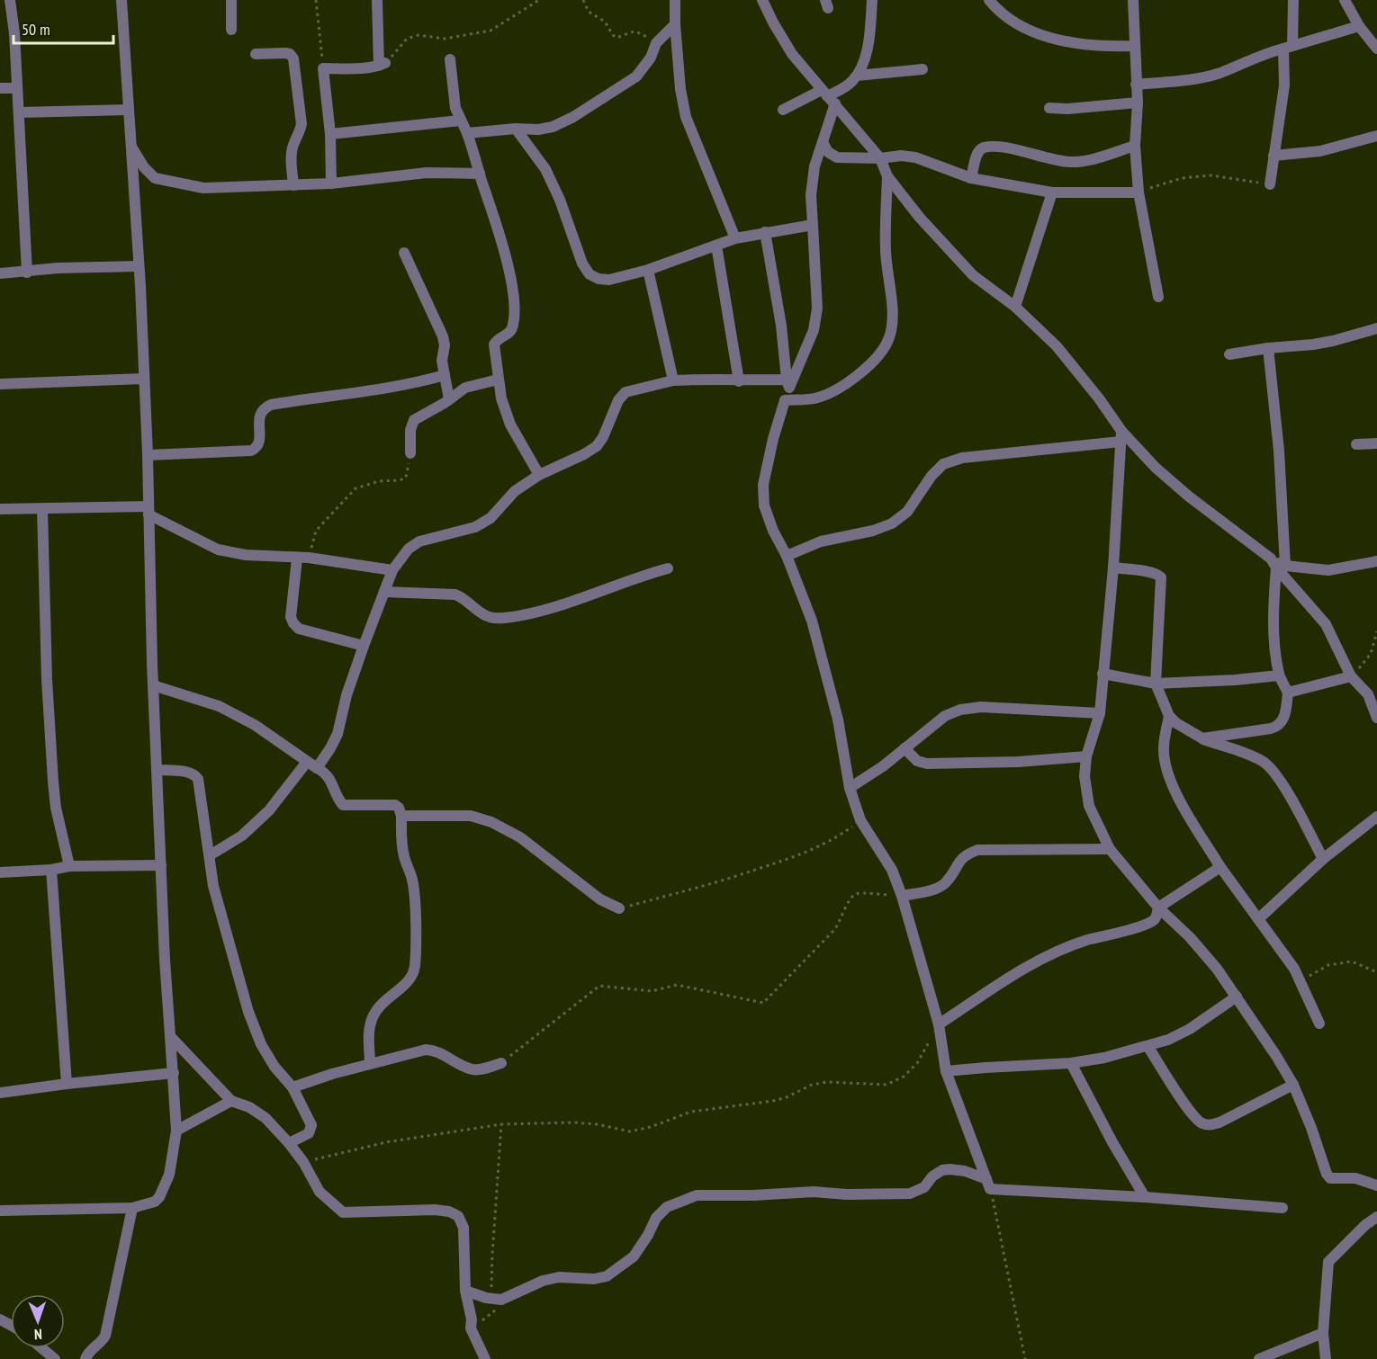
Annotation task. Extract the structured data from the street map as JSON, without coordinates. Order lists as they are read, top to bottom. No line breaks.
{"scale_bar":"50 m","north":"bottom"}
